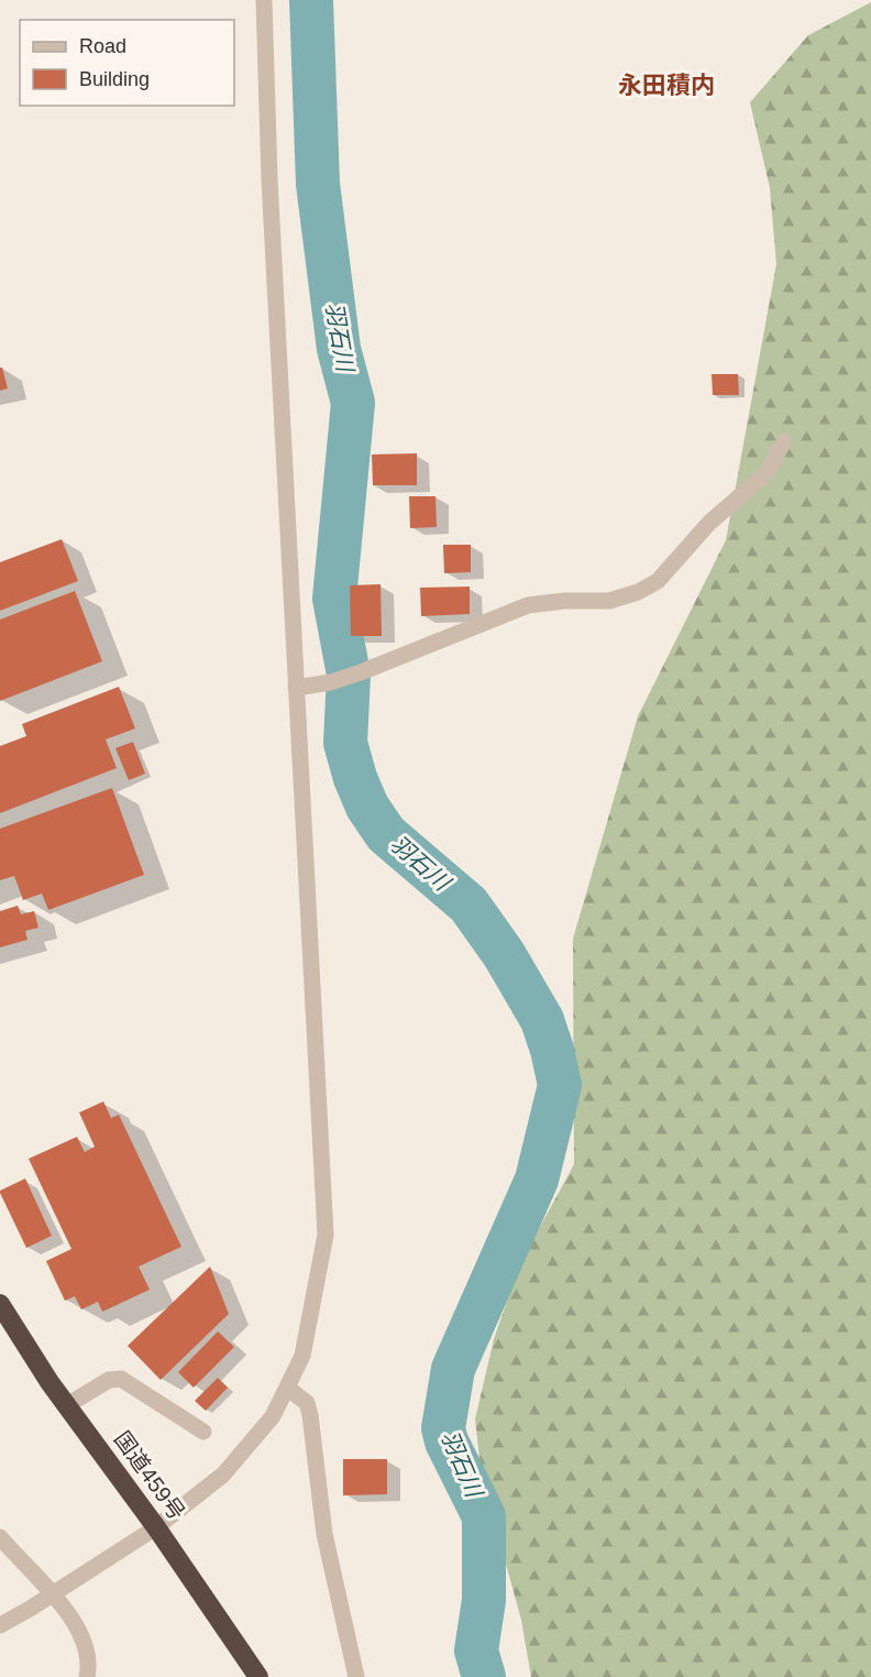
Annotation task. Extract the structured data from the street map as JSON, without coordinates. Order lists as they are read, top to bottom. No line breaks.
{"streets":{"highway":["国道459号"]},"districts":["永田積内"],"water":["羽石川"],"legend":["Road","Building"]}
